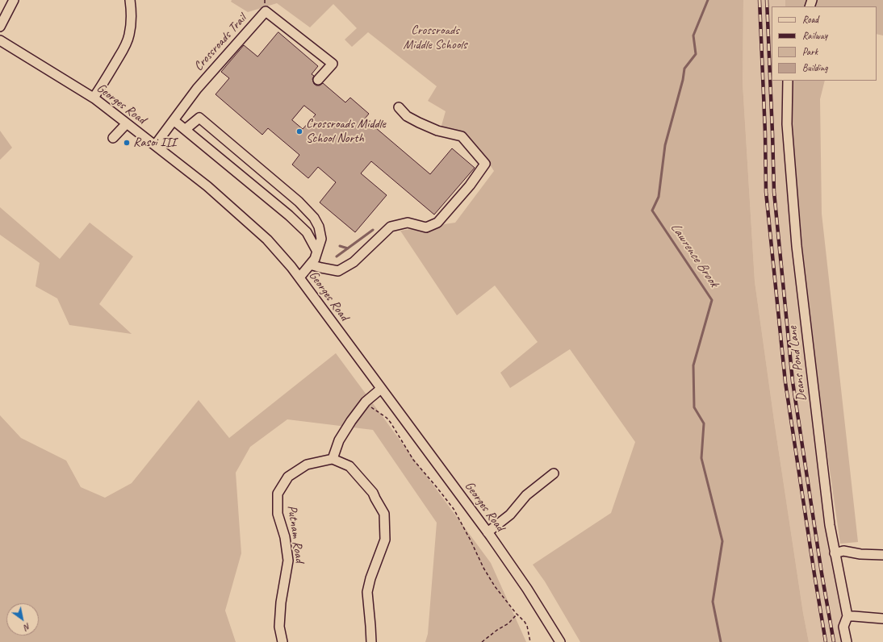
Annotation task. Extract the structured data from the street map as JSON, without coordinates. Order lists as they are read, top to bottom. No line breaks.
{"streets":{"street":["Crossroads Trail","Georges Road","Deans Pond Lane","Putnam Road"]},"crossings":[["Crossroads Trail","Georges Road"]],"water":["Lawrence Brook"],"parks":["Crossroads Middle Schools"],"places":["Crossroads Middle School North","Rasoi III"],"legend":["Road","Railway","Park","Building"],"north":"bottom right"}
